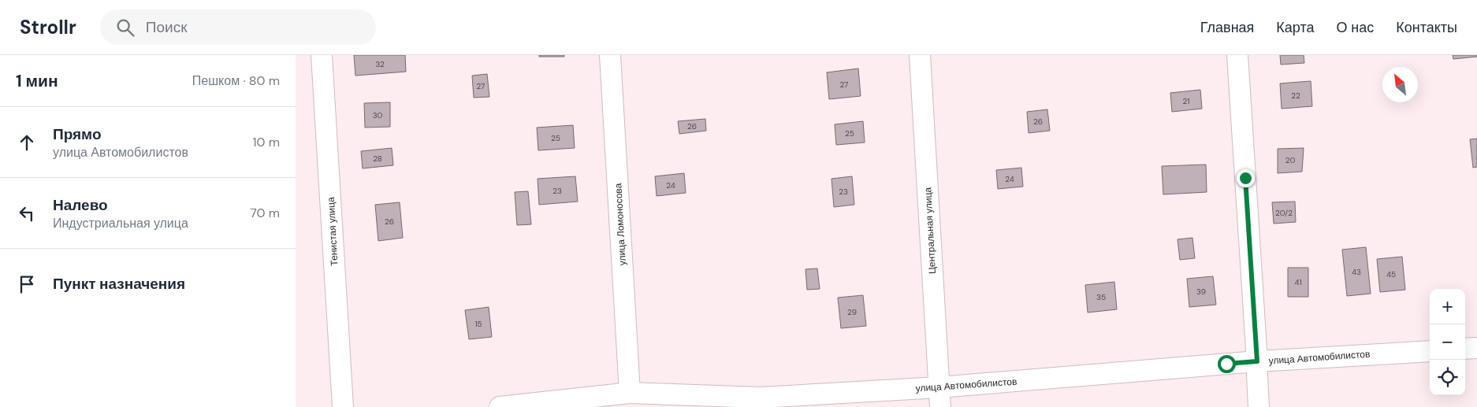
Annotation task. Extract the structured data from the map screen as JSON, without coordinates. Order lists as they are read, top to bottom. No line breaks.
{"streets":{"street":["улица Ломоносова","Центральная улица","Тенистая улица","улица Автомобилистов"]},"crossings":[["улица Ломоносова","улица Автомобилистов"],["Центральная улица","улица Автомобилистов"]],"house_numbers":["32","27","27","22","21","30","26","26","25","25","28","20","24","24","23","23","20/2","26","43","45","41","39","35","29","15"],"north":"top left","page":{"header":"Strollr","search":"Поиск","nav":["Главная","Карта","О нас","Контакты"],"heading":["1 мин","Пешком · 80 m"],"list":[["Прямо","улица Автомобилистов","10 m"],["Налево","Индустриальная улица","70 m"],"Пункт назначения"],"map_buttons":["+","−"]}}
